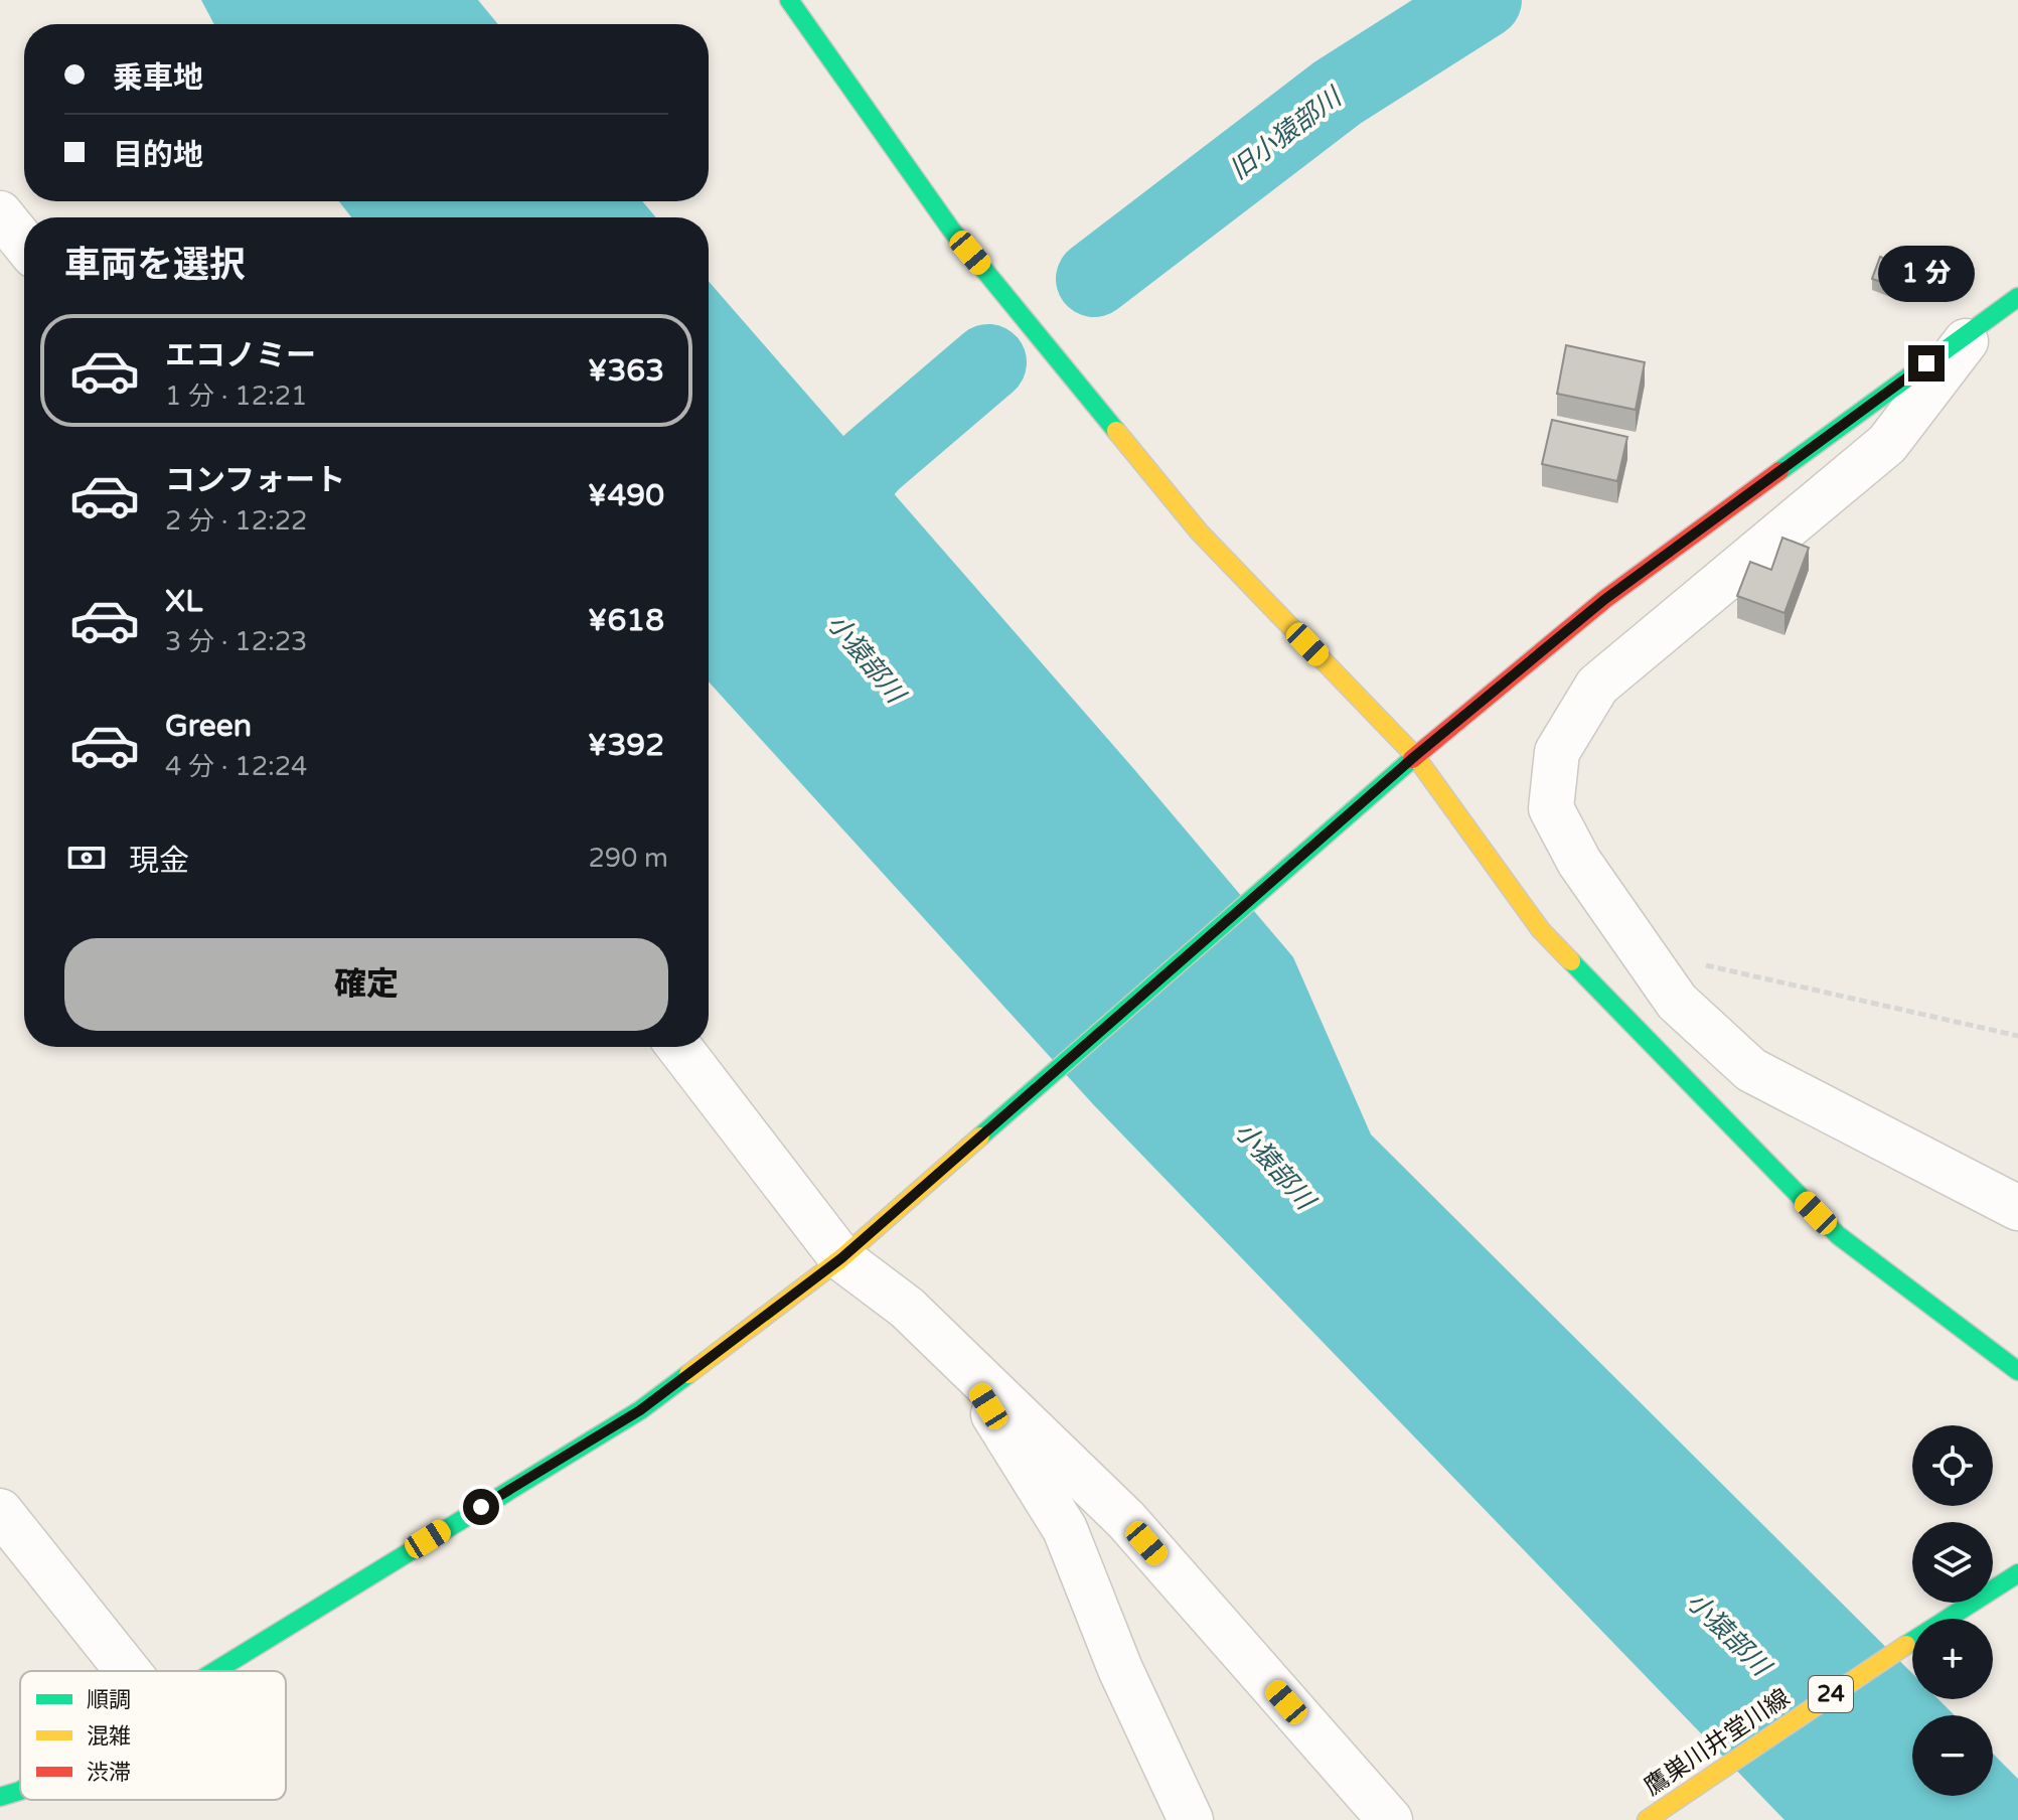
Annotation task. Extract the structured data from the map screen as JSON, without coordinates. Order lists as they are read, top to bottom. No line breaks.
{"streets":{"street":["24","鷹巣川井堂川線"]},"water":["旧小猿部川","小猿部川"],"legend":["順調","混雑","渋滞"],"page":{"banner":["乗車地","目的地"],"heading":"車両を選択","bubble":"1 分","list":[{"name":"エコノミー","note":"1 分 · 12:21","value":"¥363"},{"name":"コンフォート","note":"2 分 · 12:22","value":"¥490"},{"name":"XL","note":"3 分 · 12:23","value":"¥618"},{"name":"Green","note":"4 分 · 12:24","value":"¥392"}],"pay":["現金","290 m"],"buttons":"確定","map_buttons":["+","−"]}}
